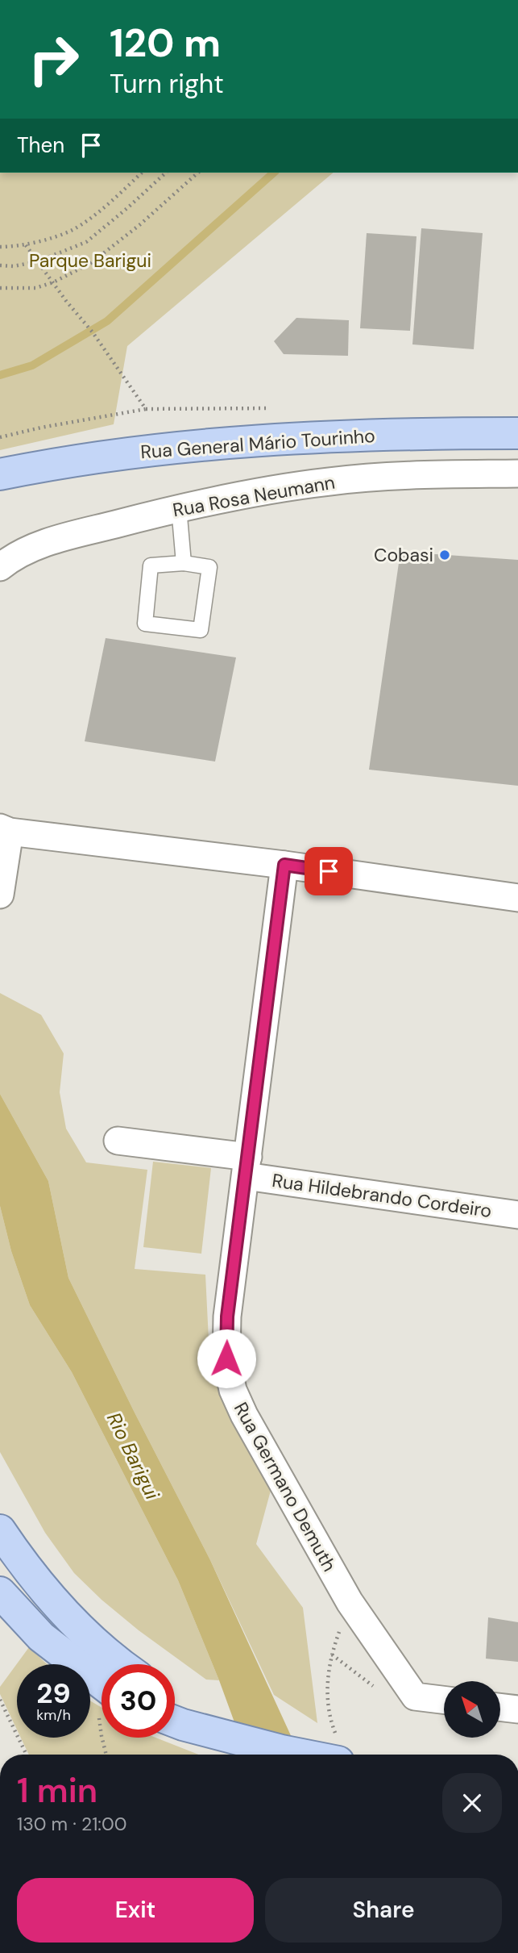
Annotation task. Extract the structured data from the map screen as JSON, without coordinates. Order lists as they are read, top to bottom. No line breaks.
{"streets":{"main road":["Rua General Mário Tourinho"],"street":["Rua Rosa Neumann","Rua Hildebrando Cordeiro","Rua Germano Demuth"]},"crossings":[["Rua Hildebrando Cordeiro","Rua Germano Demuth"]],"water":["Rio Barigui"],"parks":["Parque Barigui"],"places":["Cobasi"],"north":"top left","page":{"turn":["120 m","Turn right"],"then":"Then","speed":"29 km/h","limit":"30","heading":["1 min","130 m · 21:00"],"buttons":["Exit","Share"]}}
